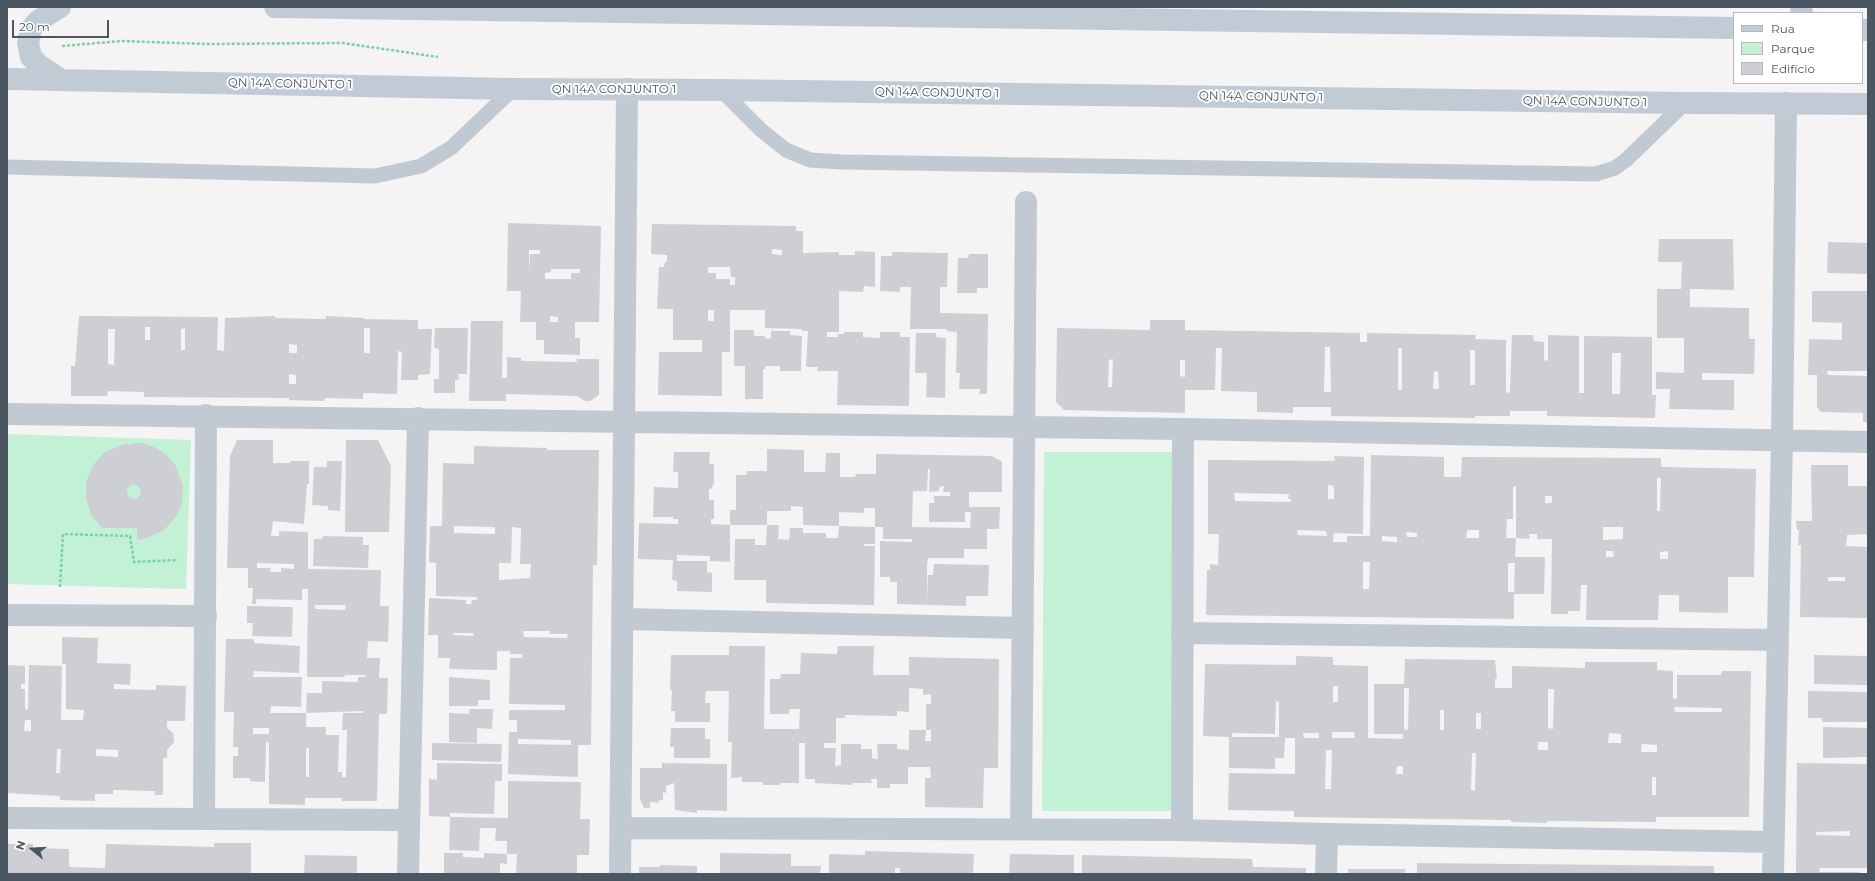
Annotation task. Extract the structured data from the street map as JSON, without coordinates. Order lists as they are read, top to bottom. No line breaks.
{"streets":{"main road":["QN 14A CONJUNTO 1"]},"legend":["Rua","Parque","Edifício"],"scale_bar":"20 m","north":"left"}
